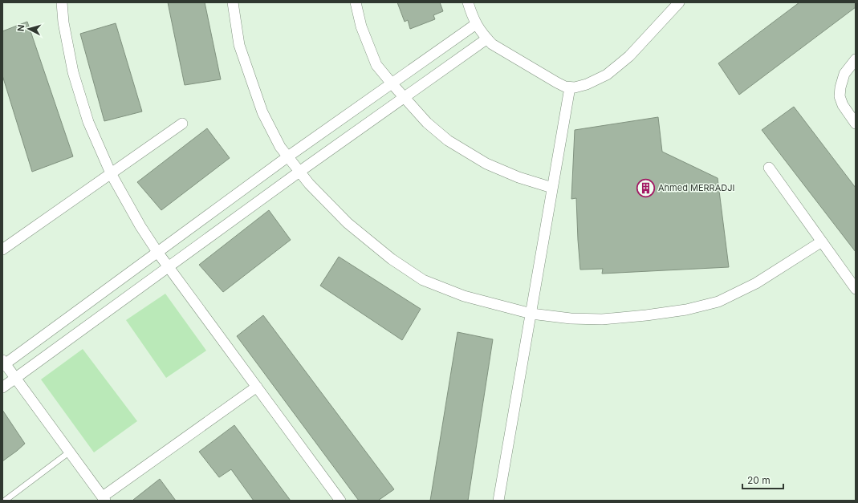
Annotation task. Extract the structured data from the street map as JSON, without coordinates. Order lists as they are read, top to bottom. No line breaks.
{"places":{"building":["Ahmed MERRADJI"]},"scale_bar":"20 m","north":"left"}
